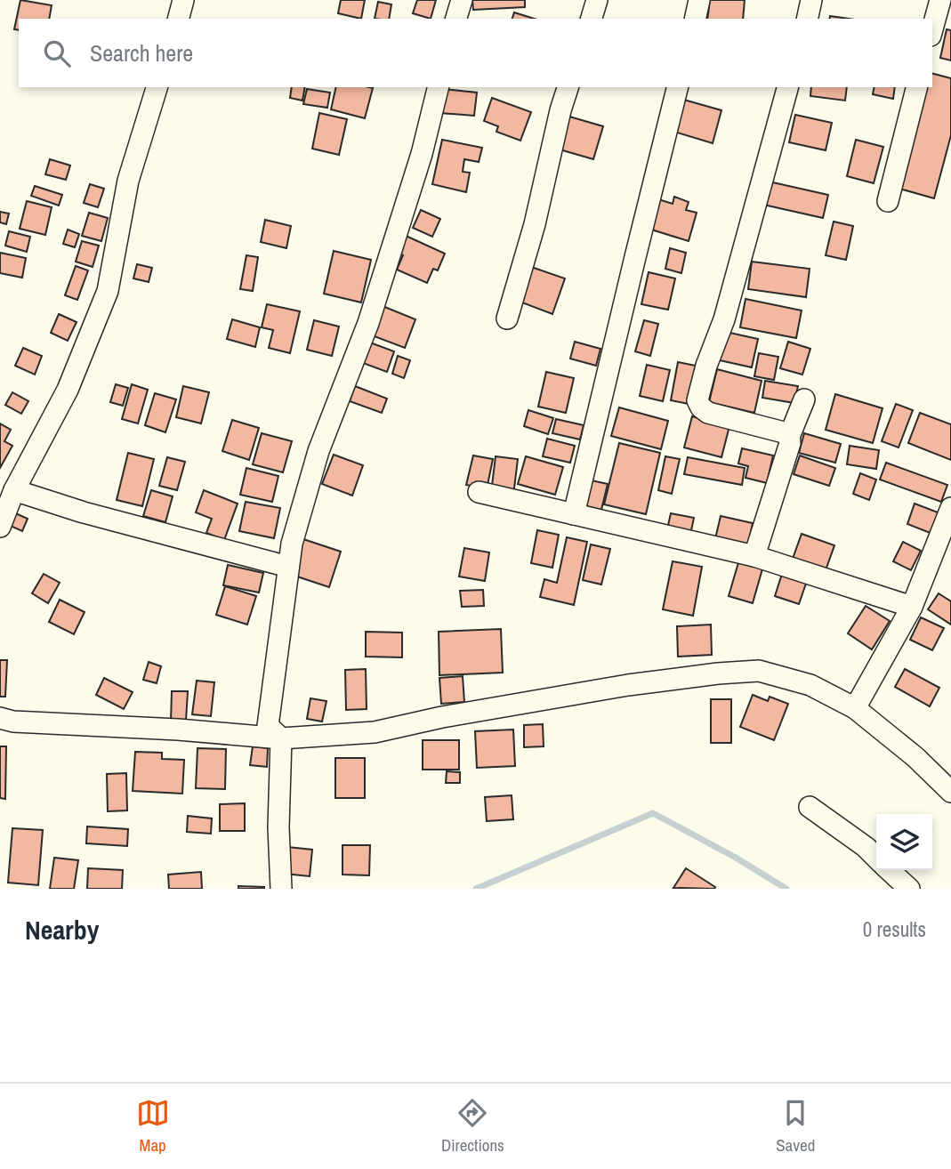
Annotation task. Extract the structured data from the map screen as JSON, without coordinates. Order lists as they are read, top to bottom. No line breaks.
{"page":{"search":"Search here","heading":["Nearby","0 results"],"nav":["Map","Directions","Saved"]}}
